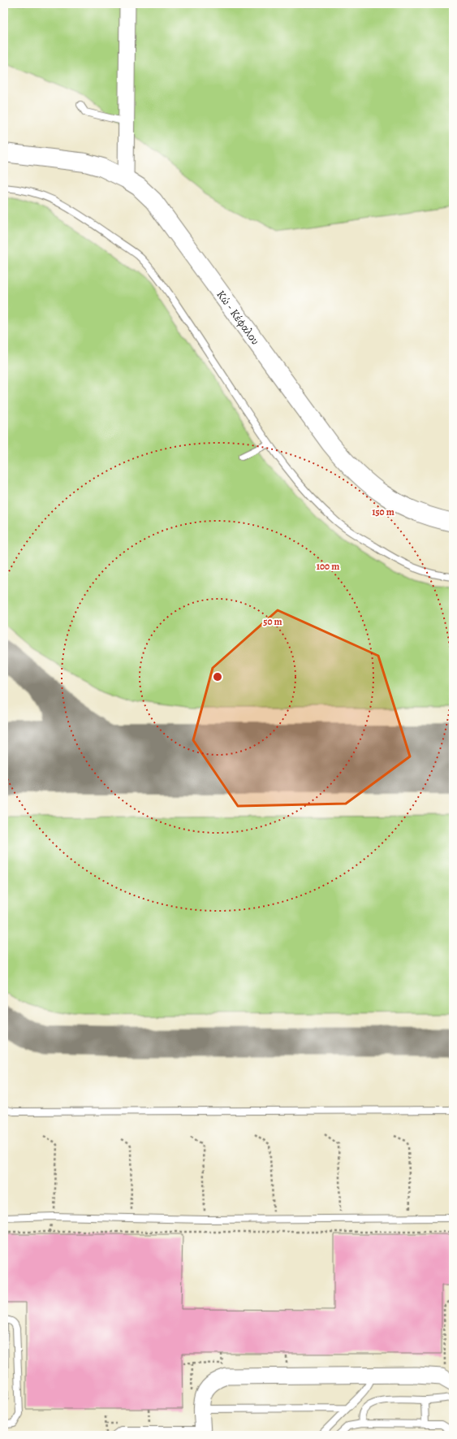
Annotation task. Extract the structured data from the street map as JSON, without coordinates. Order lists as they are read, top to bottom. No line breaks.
{"streets":{"main road":["Κώ - Κέφαλου"]},"rings":["150 m","100 m","50 m"]}
